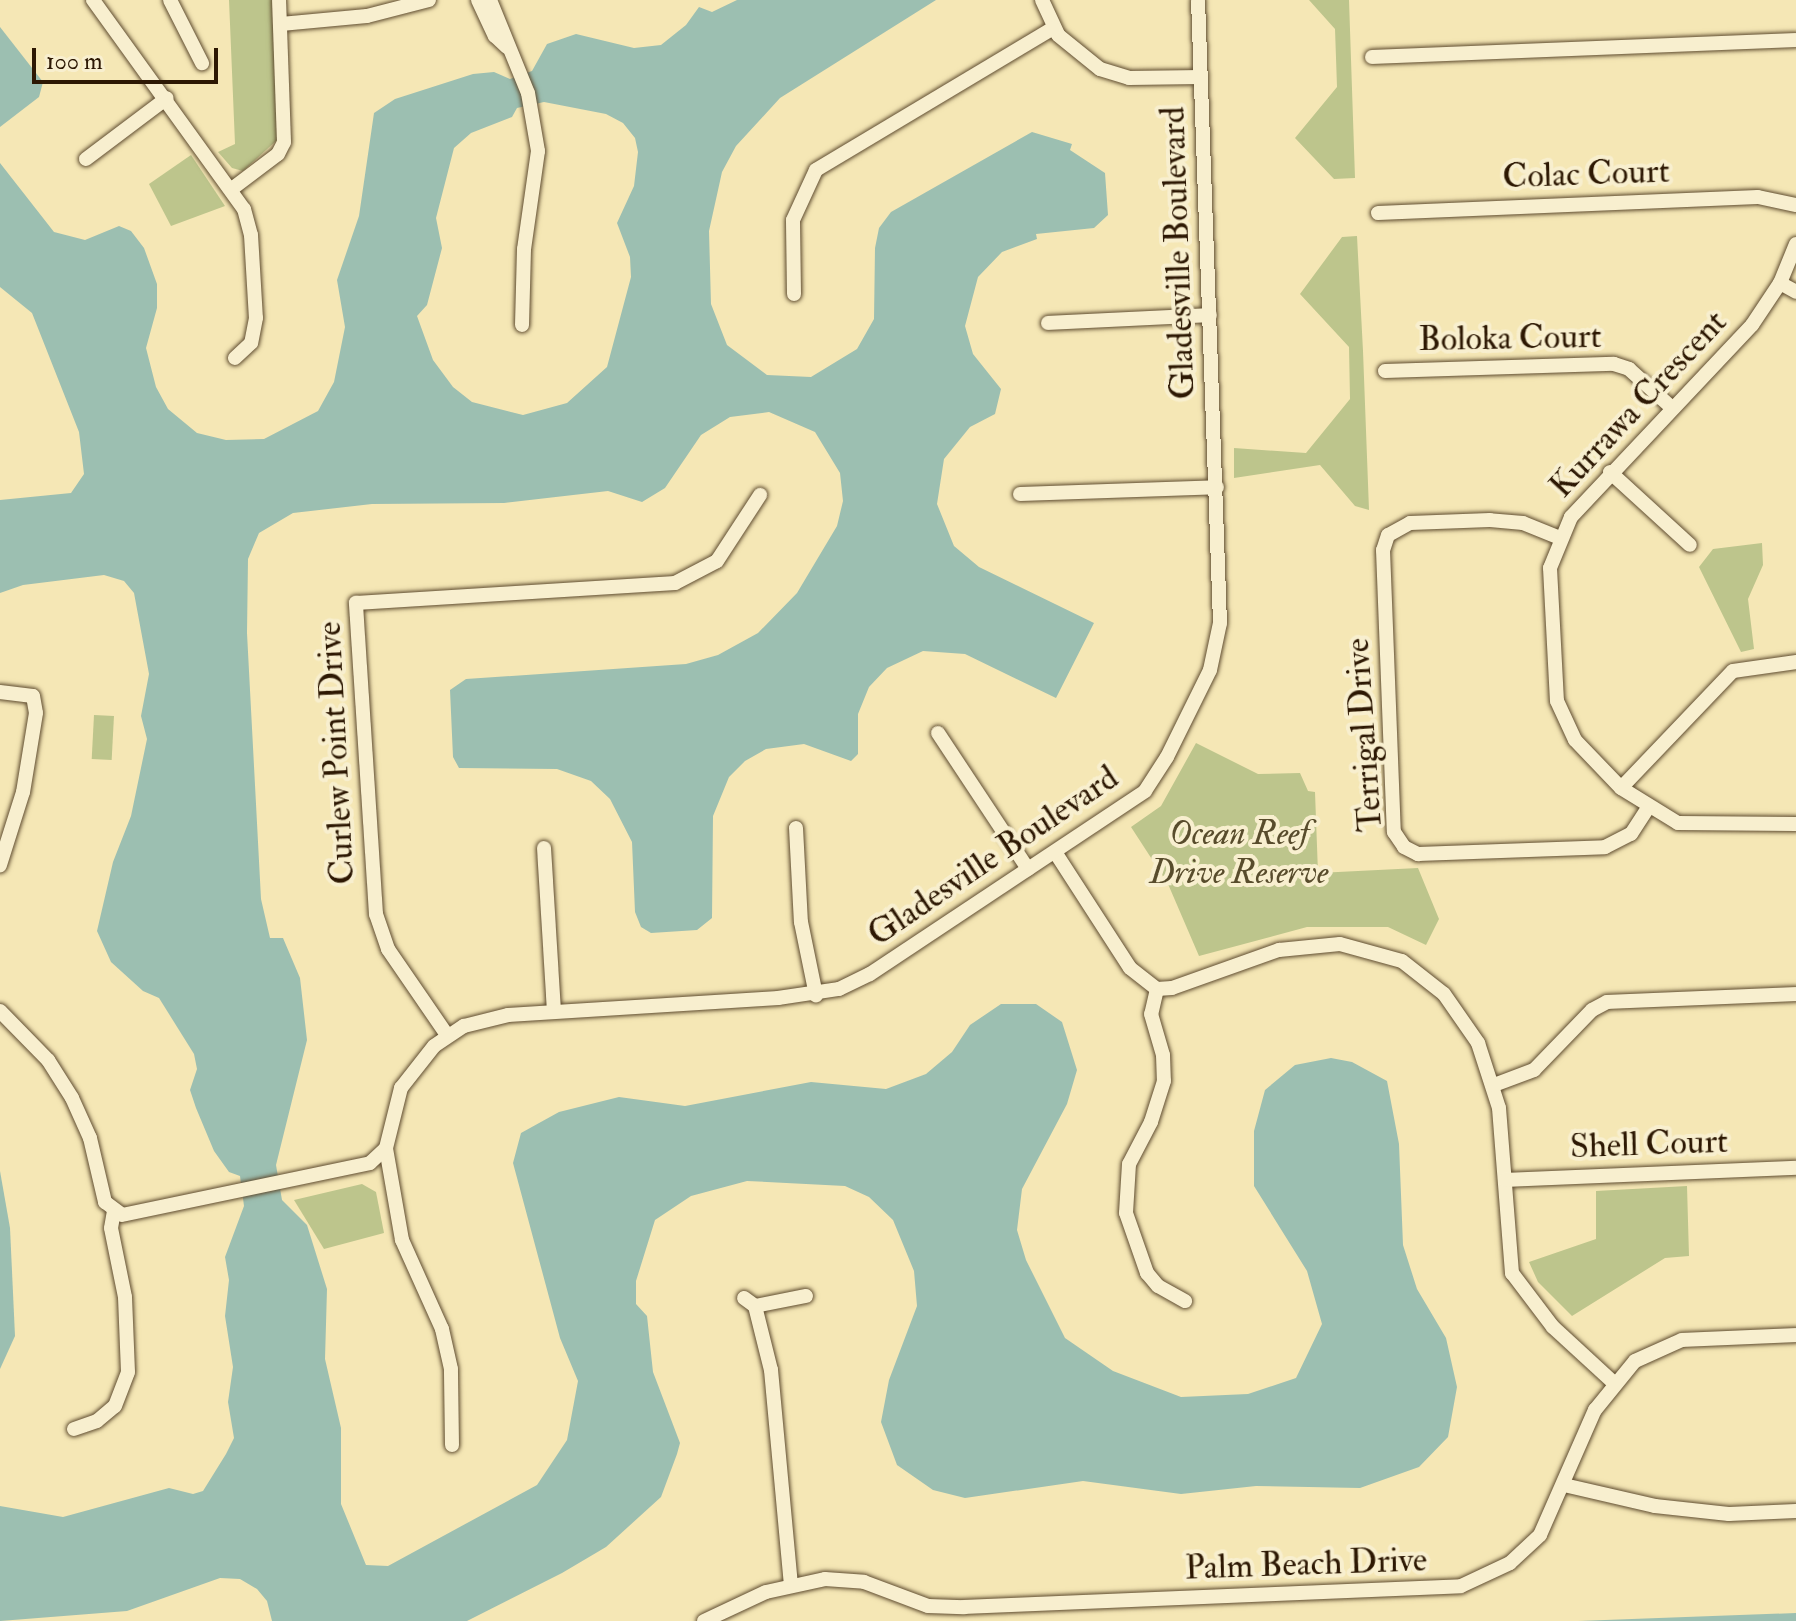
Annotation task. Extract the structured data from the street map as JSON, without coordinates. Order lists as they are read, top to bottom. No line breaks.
{"streets":{"street":["Colac Court","Gladesville Boulevard","Boloka Court","Kurrawa Crescent","Terrigal Drive","Curlew Point Drive","Shell Court","Palm Beach Drive"]},"crossings":[["Gladesville Boulevard","Curlew Point Drive"],["Boloka Court","Kurrawa Crescent"],["Kurrawa Crescent","Terrigal Drive"]],"parks":["Ocean Reef Drive Reserve"],"scale_bar":"100 m"}
